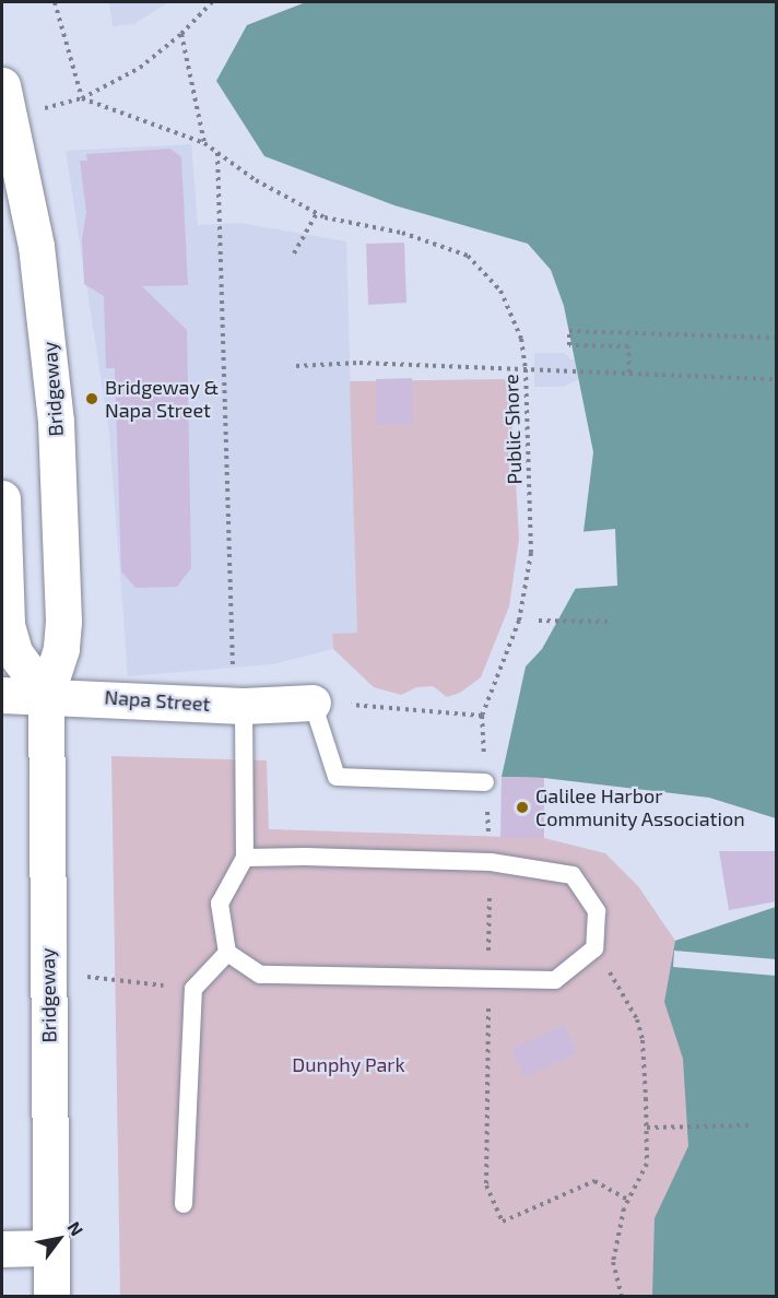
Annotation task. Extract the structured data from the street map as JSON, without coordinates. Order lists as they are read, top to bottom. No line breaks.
{"streets":{"main road":["Bridgeway","Napa Street"],"path":["Public Shore"]},"crossings":[["Bridgeway","Napa Street"],["Public Shore","Napa Street"]],"parks":["Dunphy Park"],"places":["Bridgeway & Napa Street","Galilee Harbor Community Association"],"north":"top right"}
